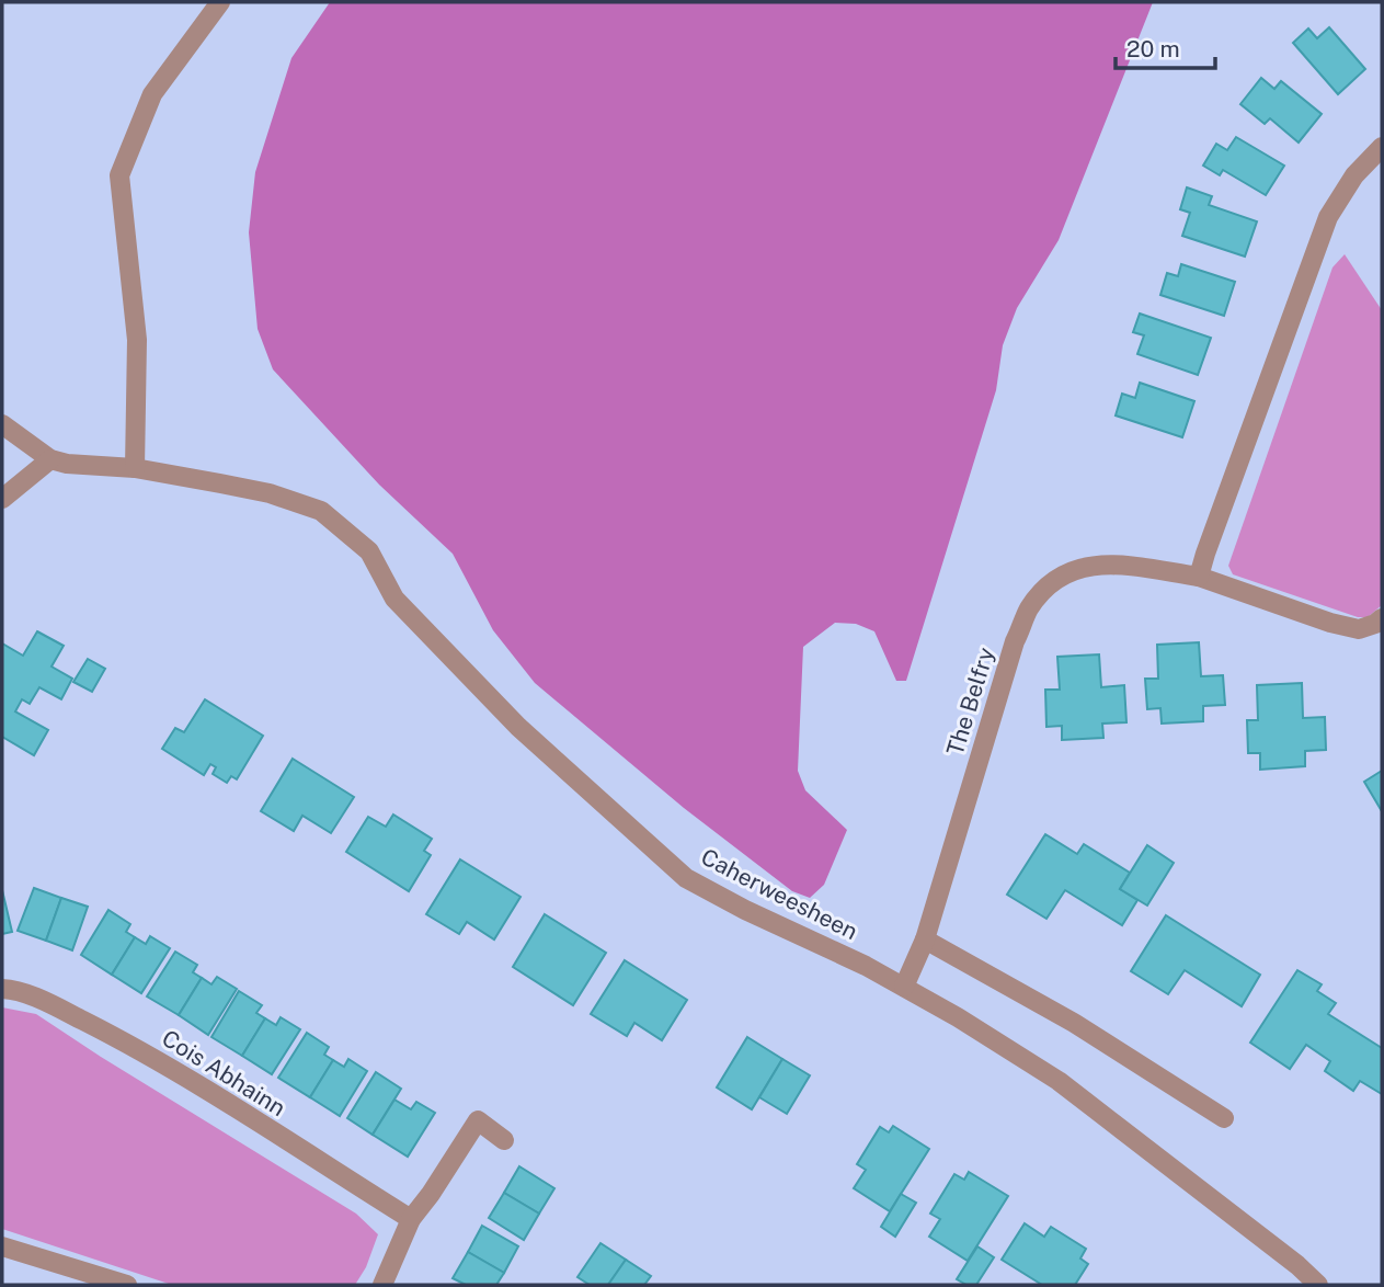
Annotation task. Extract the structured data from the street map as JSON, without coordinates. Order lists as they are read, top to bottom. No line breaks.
{"streets":{"street":["The Belfry","Caherweesheen","Cois Abhainn"]},"crossings":[["The Belfry","Caherweesheen"]],"scale_bar":"20 m"}
